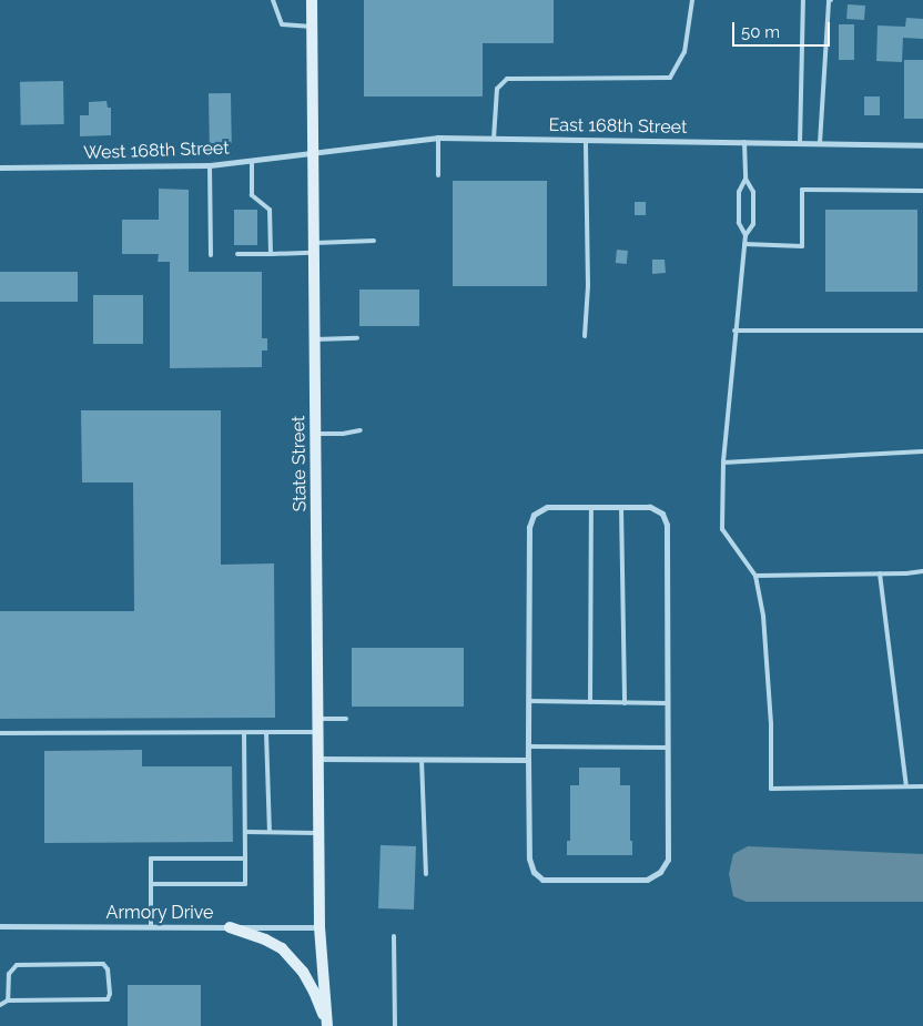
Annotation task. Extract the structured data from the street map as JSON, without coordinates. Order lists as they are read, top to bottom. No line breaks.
{"streets":{"street":["East 168th Street","West 168th Street","State Street","Armory Drive"]},"crossings":[["East 168th Street","West 168th Street"],["East 168th Street","State Street"],["West 168th Street","State Street"],["State Street","Armory Drive"]],"scale_bar":"50 m"}
